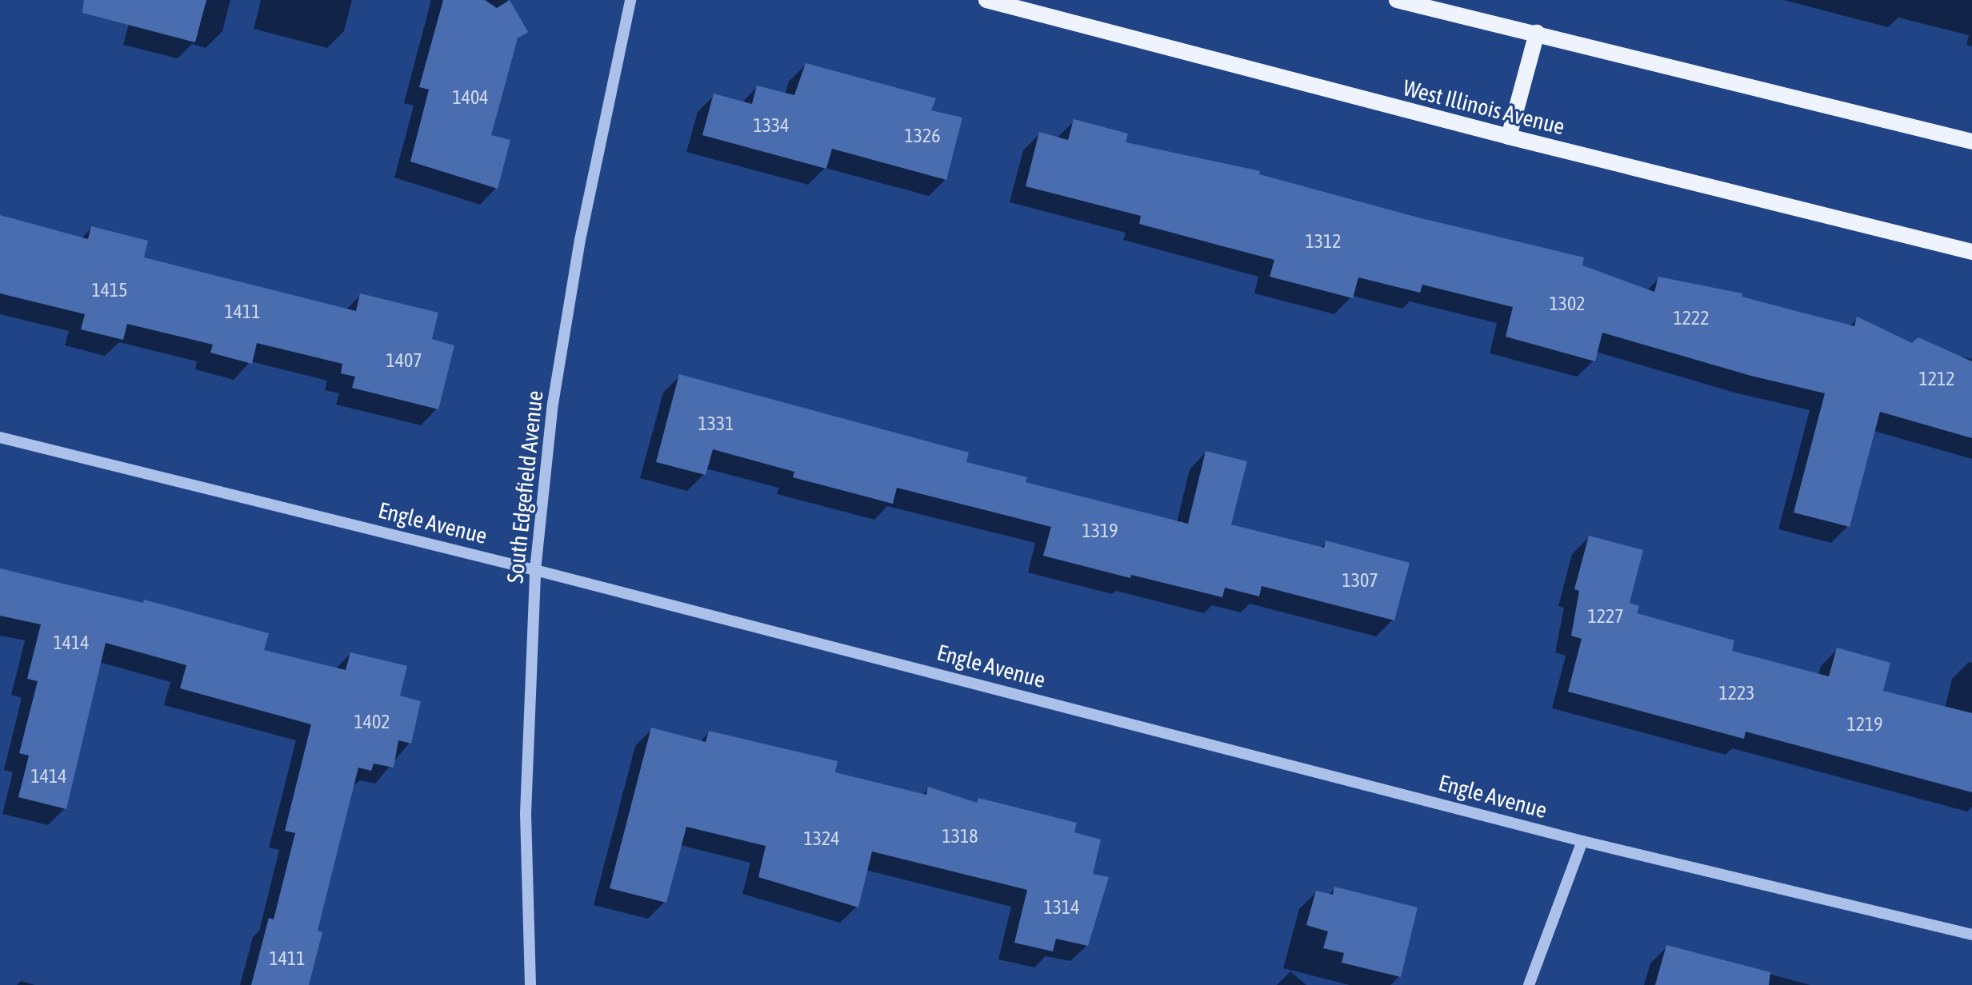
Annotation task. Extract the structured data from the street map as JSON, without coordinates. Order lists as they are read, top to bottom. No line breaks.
{"streets":{"main road":["West Illinois Avenue"],"street":["South Edgefield Avenue","Engle Avenue"]},"crossings":[["South Edgefield Avenue","Engle Avenue"]],"house_numbers":["1404","1334","1326","1312","1415","1302","1411","1222","1407","1212","1331","1319","1307","1227","1414","1223","1402","1219","1414","1318","1324","1314","1411"]}
